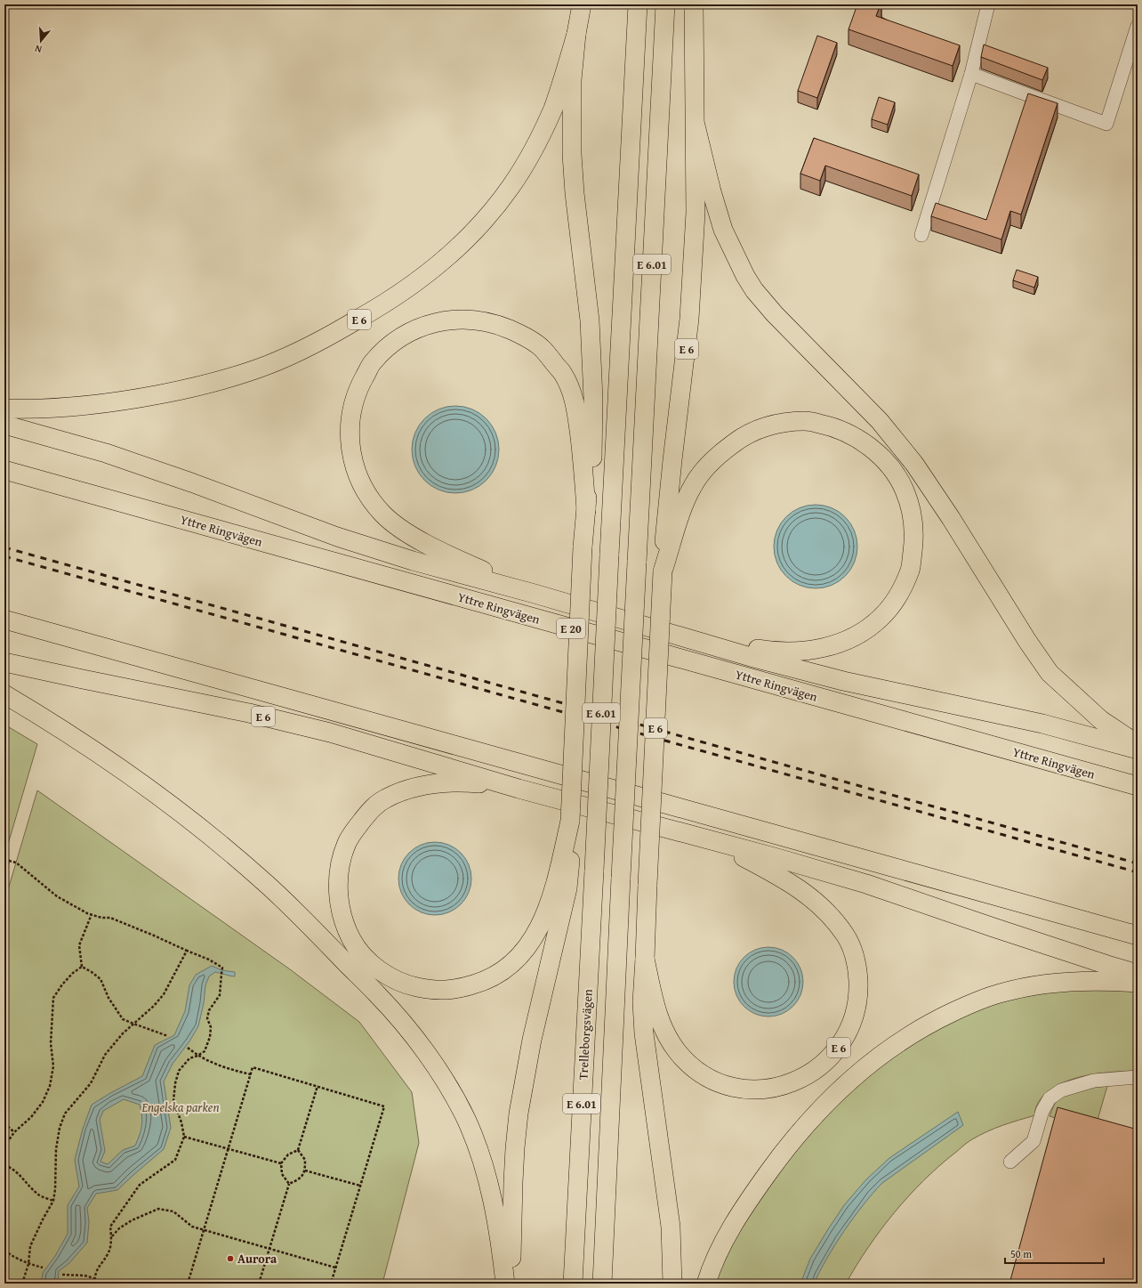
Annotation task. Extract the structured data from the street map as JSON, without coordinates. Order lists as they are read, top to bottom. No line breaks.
{"streets":{"highway":["E 6.01","E 6","Yttre Ringvägen","E 20","Trelleborgsvägen"]},"parks":["Engelska parken"],"places":["Aurora"],"scale_bar":"50 m","north":"bottom"}
